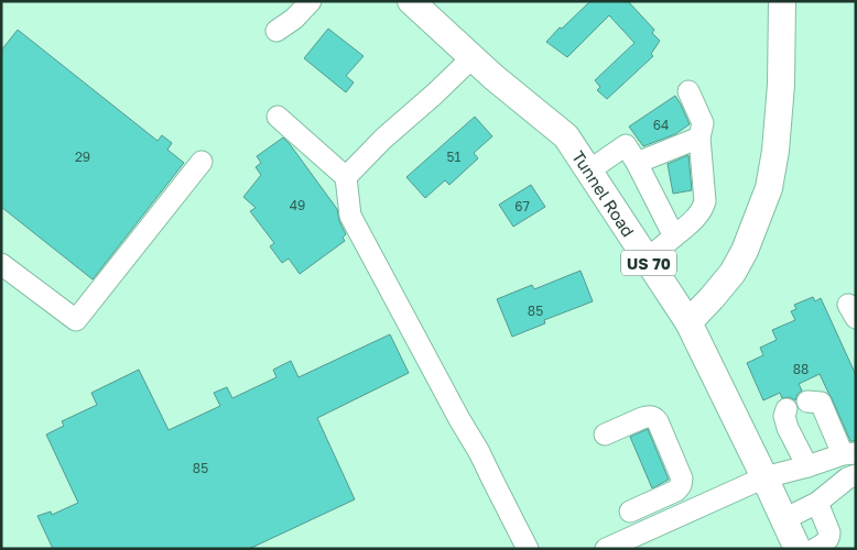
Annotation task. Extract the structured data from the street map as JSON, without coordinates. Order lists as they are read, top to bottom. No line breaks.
{"streets":{"main road":["Tunnel Road","US 70"]},"house_numbers":["64","29","51","49","67","85","88","85"]}
